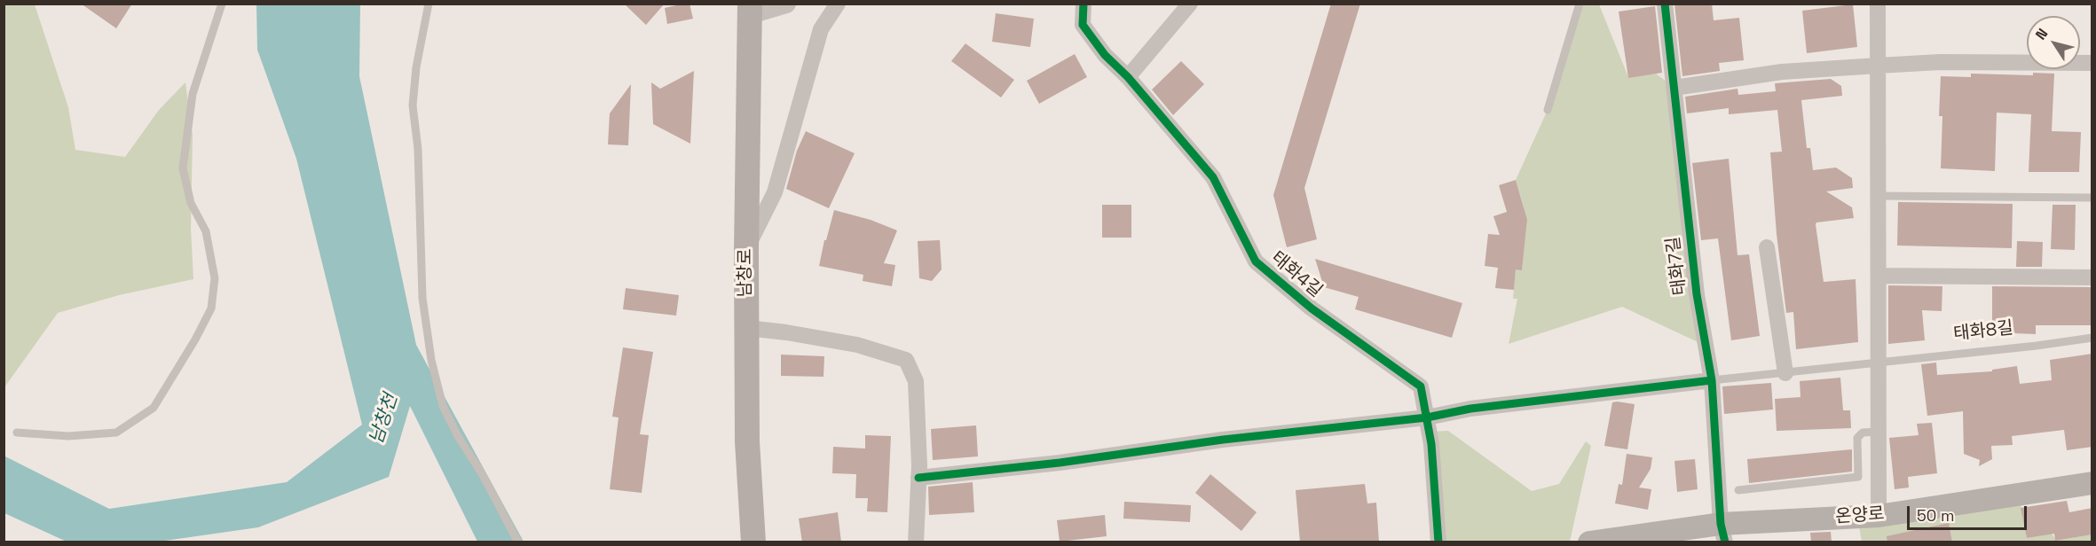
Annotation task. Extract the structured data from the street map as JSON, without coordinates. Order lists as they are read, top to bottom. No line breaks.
{"streets":{"main road":["남창로","온양로"],"street":["태화7길","태화4길"],"lane":["태화8길"]},"crossings":[["태화7길","태화8길"],["태화7길","온양로"]],"water":["남창천"],"scale_bar":"50 m","north":"top left"}
